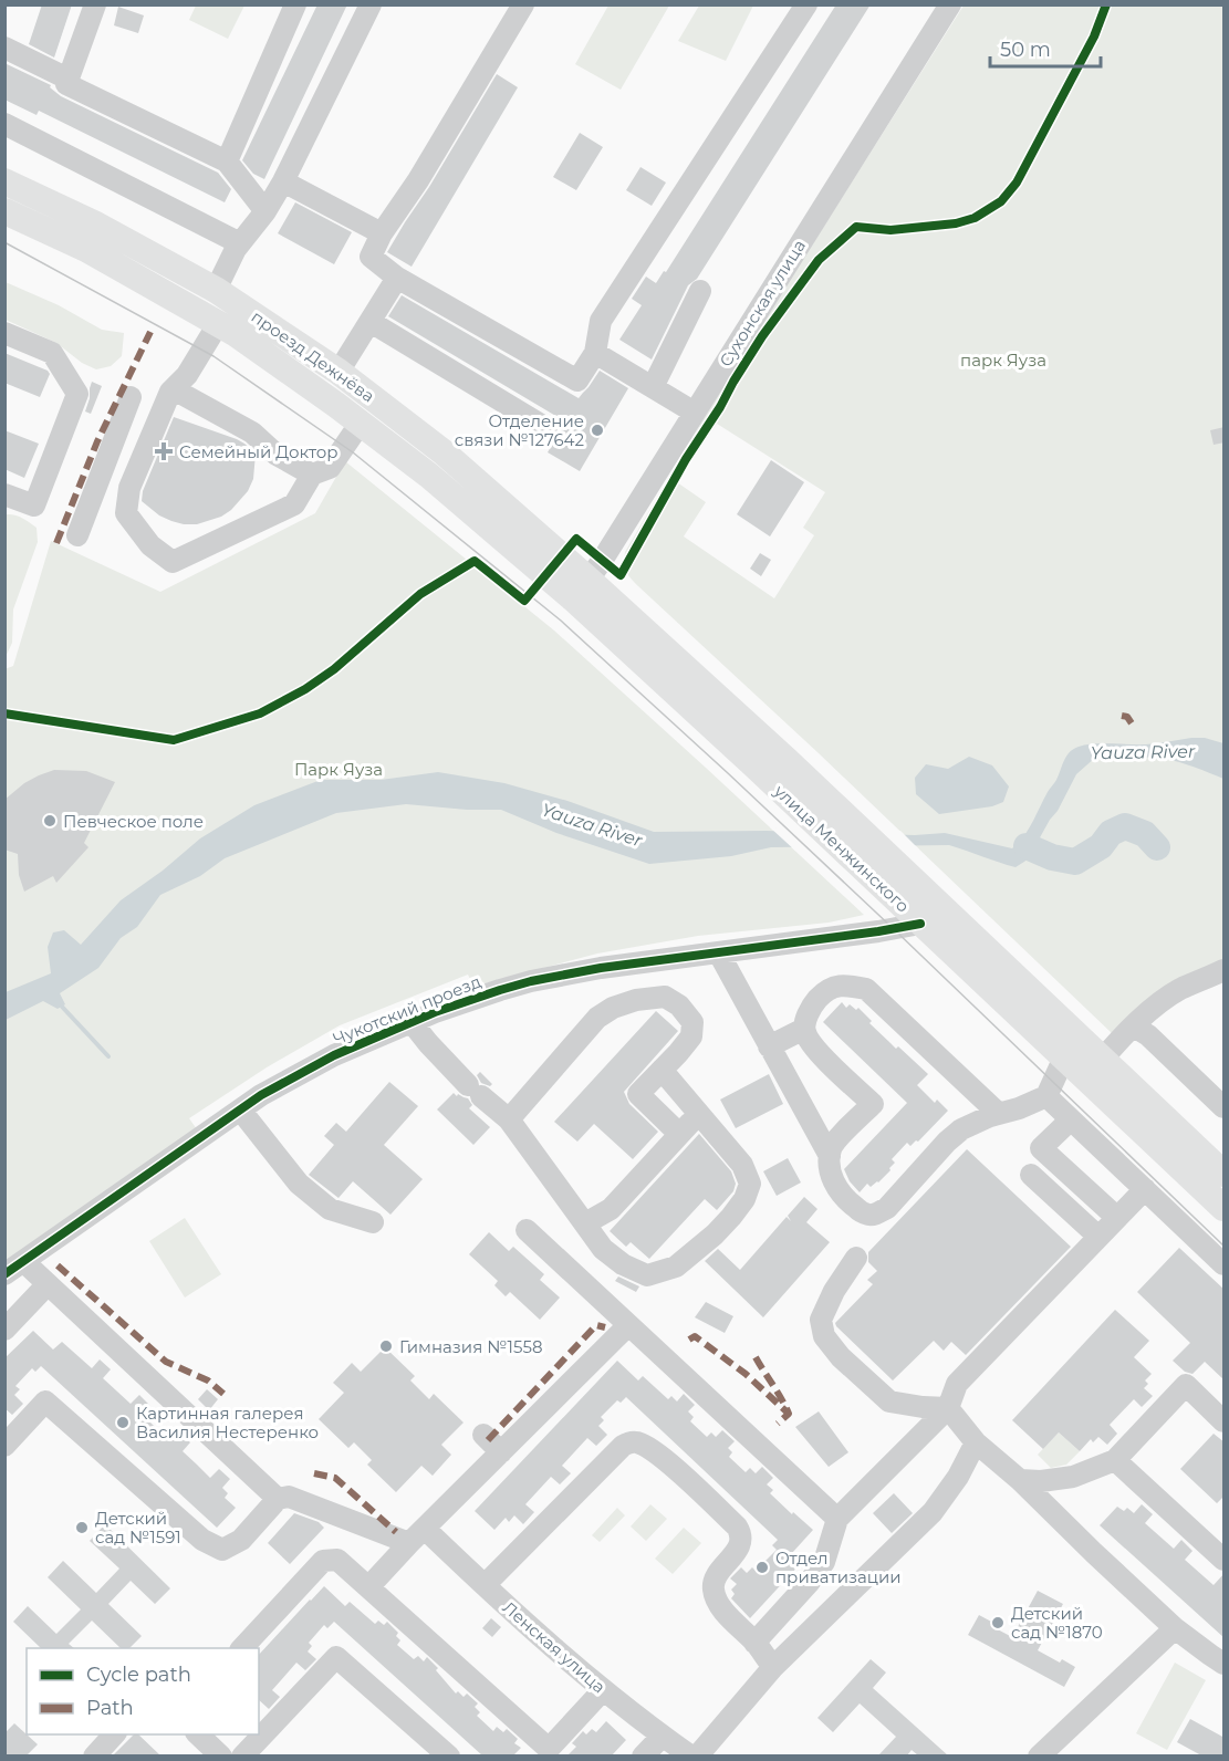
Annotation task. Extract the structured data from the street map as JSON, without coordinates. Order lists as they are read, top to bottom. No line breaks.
{"streets":{"main road":["проезд Дежнёва","улица Менжинского"],"street":["Сухонская улица","Чукотский проезд","Ленская улица"]},"crossings":[["Сухонская улица","проезд Дежнёва"],["Сухонская улица","улица Менжинского"],["проезд Дежнёва","улица Менжинского"],["улица Менжинского","Чукотский проезд"]],"water":["Yauza River"],"parks":["парк Яуза","Парк Яуза"],"places":{"other":["Отделение связи №127642","Певческое поле","Гимназия №1558","Картинная галерея Василия Нестеренко","Детский сад №1591","Отдел приватизации","Детский сад №1870"],"health":["Семейный Доктор"]},"legend":["Cycle path","Path"],"scale_bar":"50 m"}
